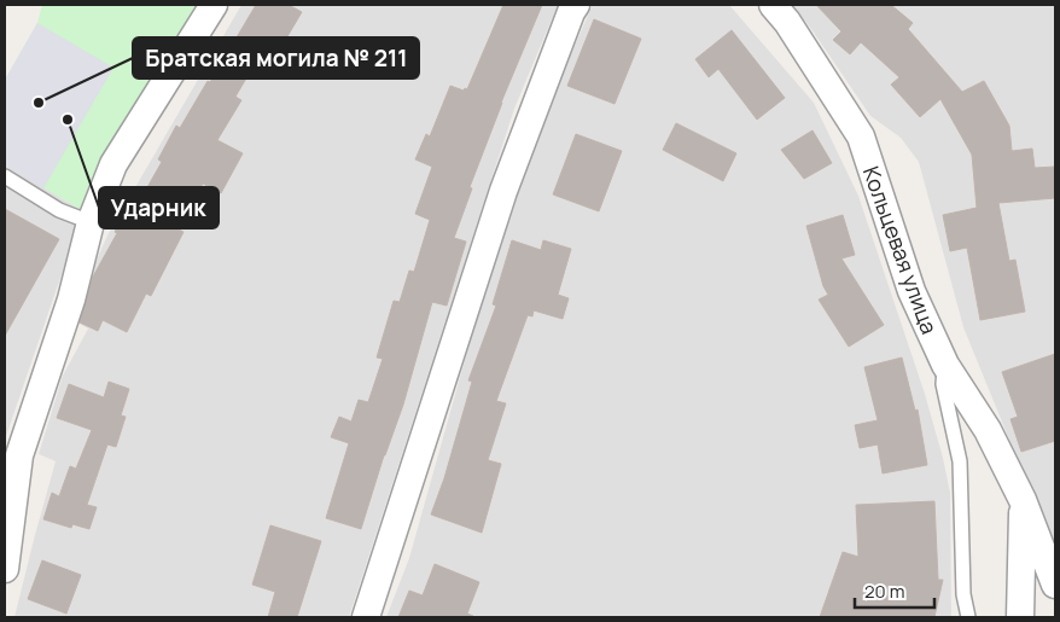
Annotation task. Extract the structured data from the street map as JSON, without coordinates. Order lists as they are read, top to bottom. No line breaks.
{"streets":{"street":["Кольцевая улица"]},"places":["Братская могила № 211","Ударник"],"scale_bar":"20 m"}
